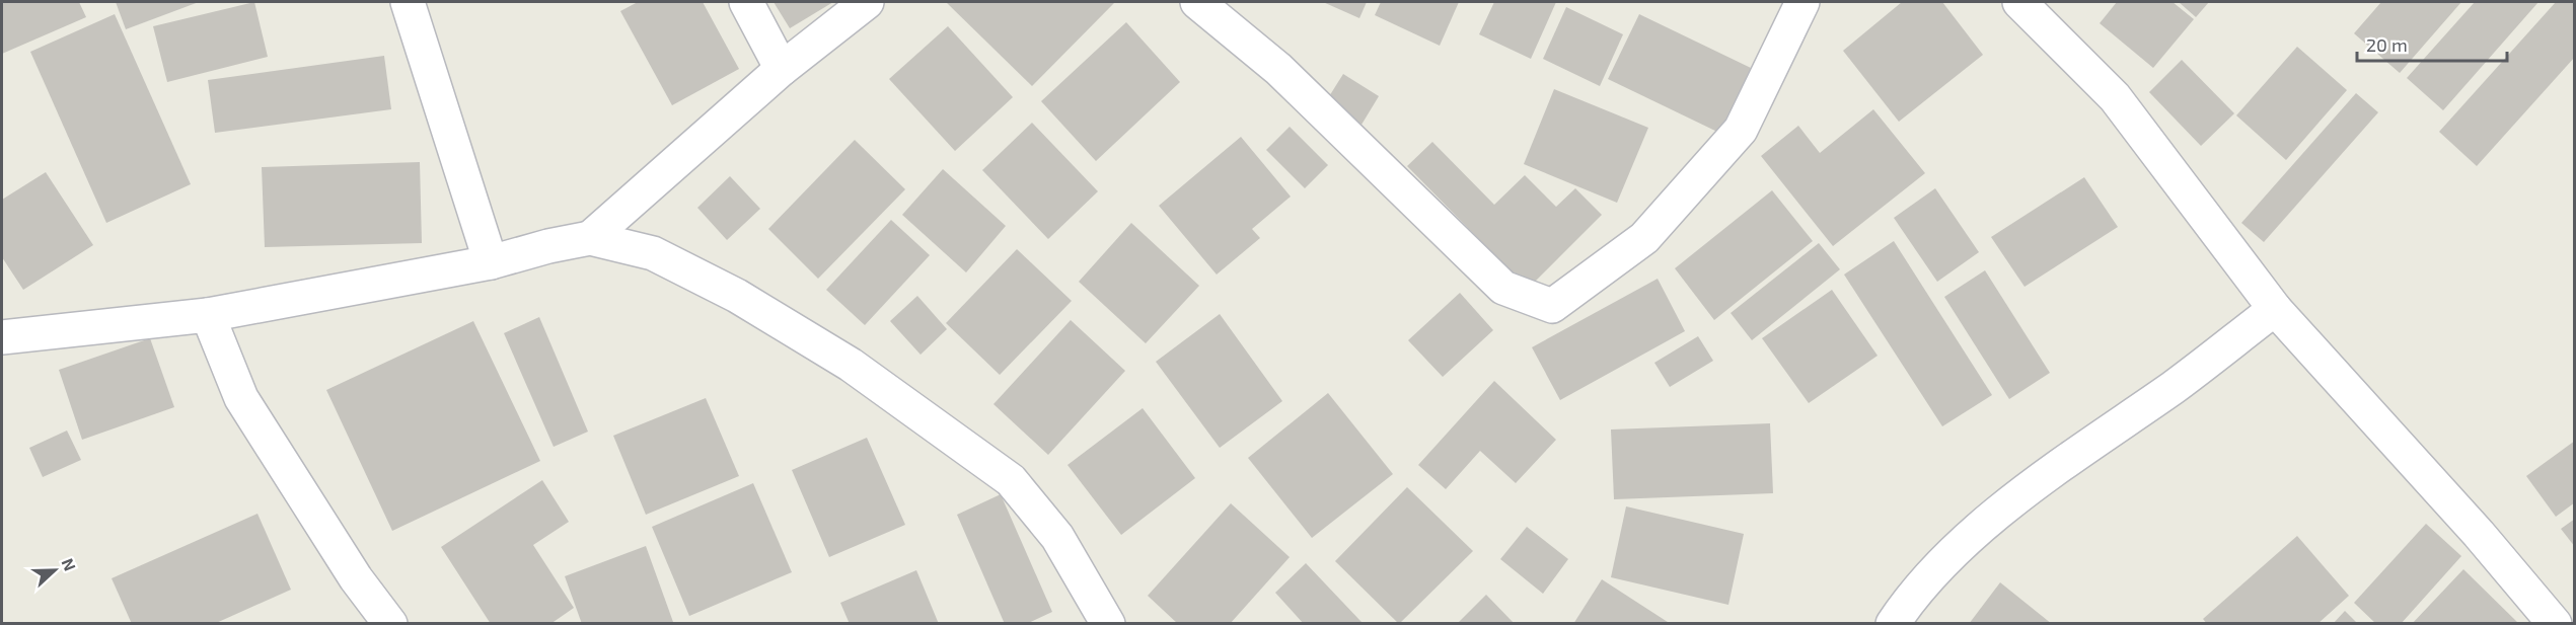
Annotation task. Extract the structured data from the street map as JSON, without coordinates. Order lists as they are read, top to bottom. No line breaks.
{"scale_bar":"20 m","north":"right"}
